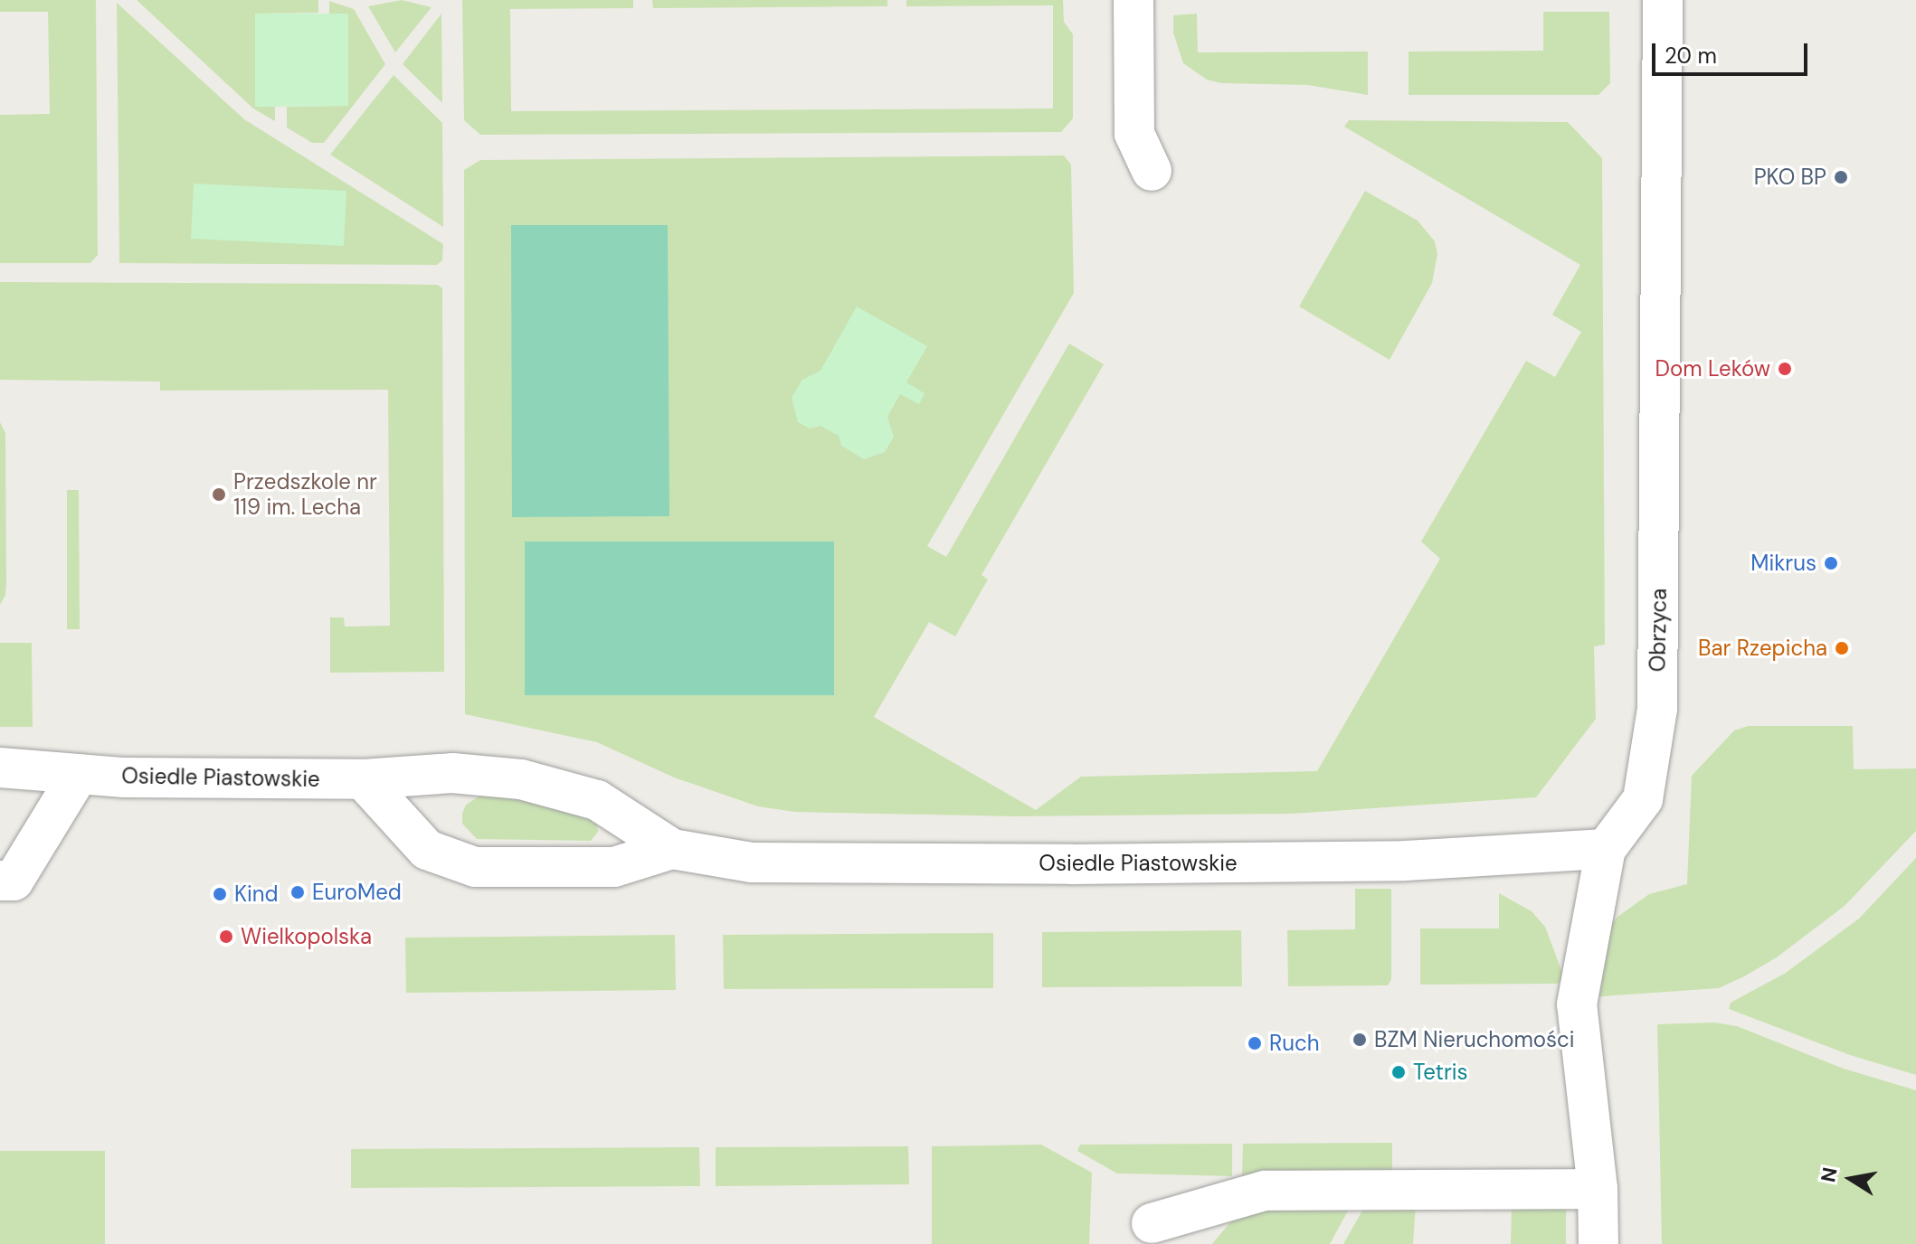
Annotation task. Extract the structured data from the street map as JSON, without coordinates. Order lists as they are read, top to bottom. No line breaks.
{"streets":{"street":["Obrzyca","Osiedle Piastowskie"]},"crossings":[["Obrzyca","Osiedle Piastowskie"]],"places":["PKO BP","Dom Leków","Przedszkole nr 119 im. Lecha","Mikrus","Bar Rzepicha","EuroMed","Kind","Wielkopolska","BZM Nieruchomości","Ruch","Tetris"],"scale_bar":"20 m","north":"left"}
